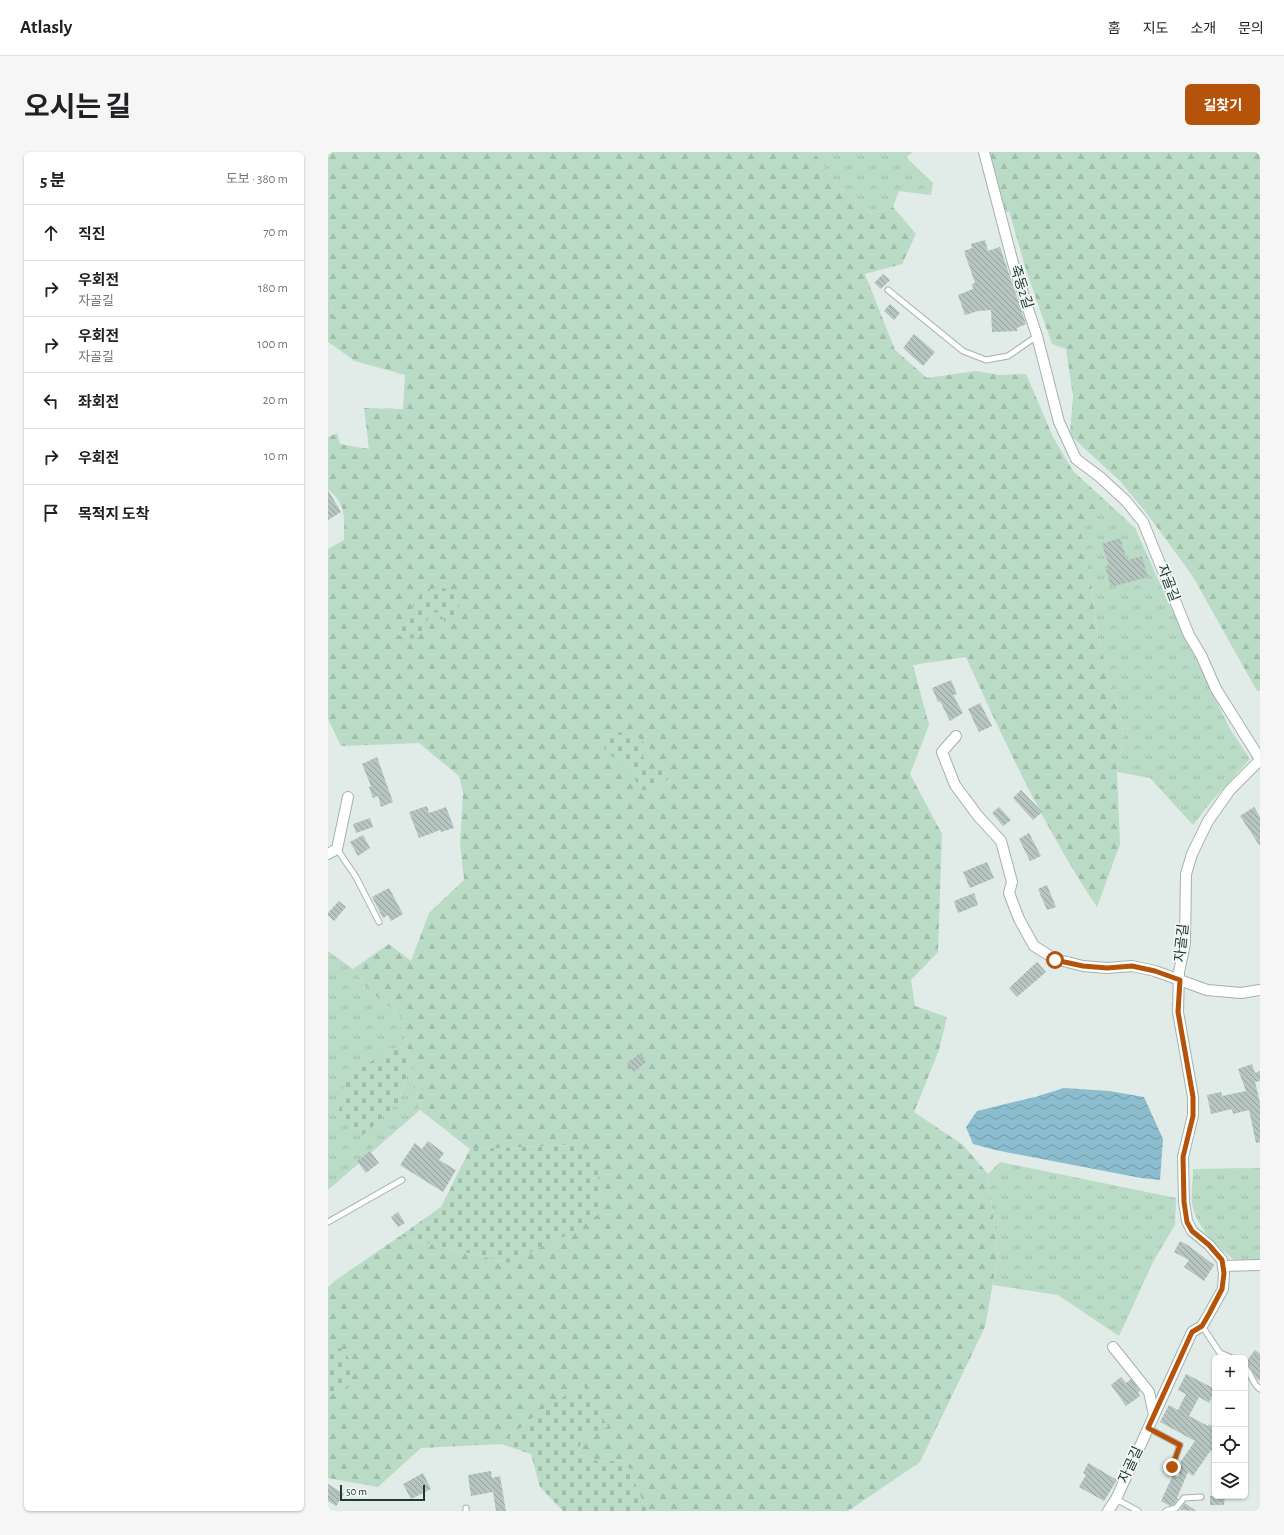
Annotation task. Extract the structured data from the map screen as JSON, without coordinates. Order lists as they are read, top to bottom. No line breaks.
{"streets":{"street":["죽동2길","자골길"]},"crossings":[["죽동2길","자골길"]],"scale_bar":"50 m","page":{"header":"Atlasly","nav":["홈","지도","소개","문의"],"title":"오시는 길","buttons":"길찾기","heading":["5 분","도보 · 380 m"],"list":[["직진","70 m"],["우회전","자골길","180 m"],["우회전","자골길","100 m"],["좌회전","20 m"],["우회전","10 m"],"목적지 도착"],"map_buttons":["+","−"],"scale":"50 m"}}
